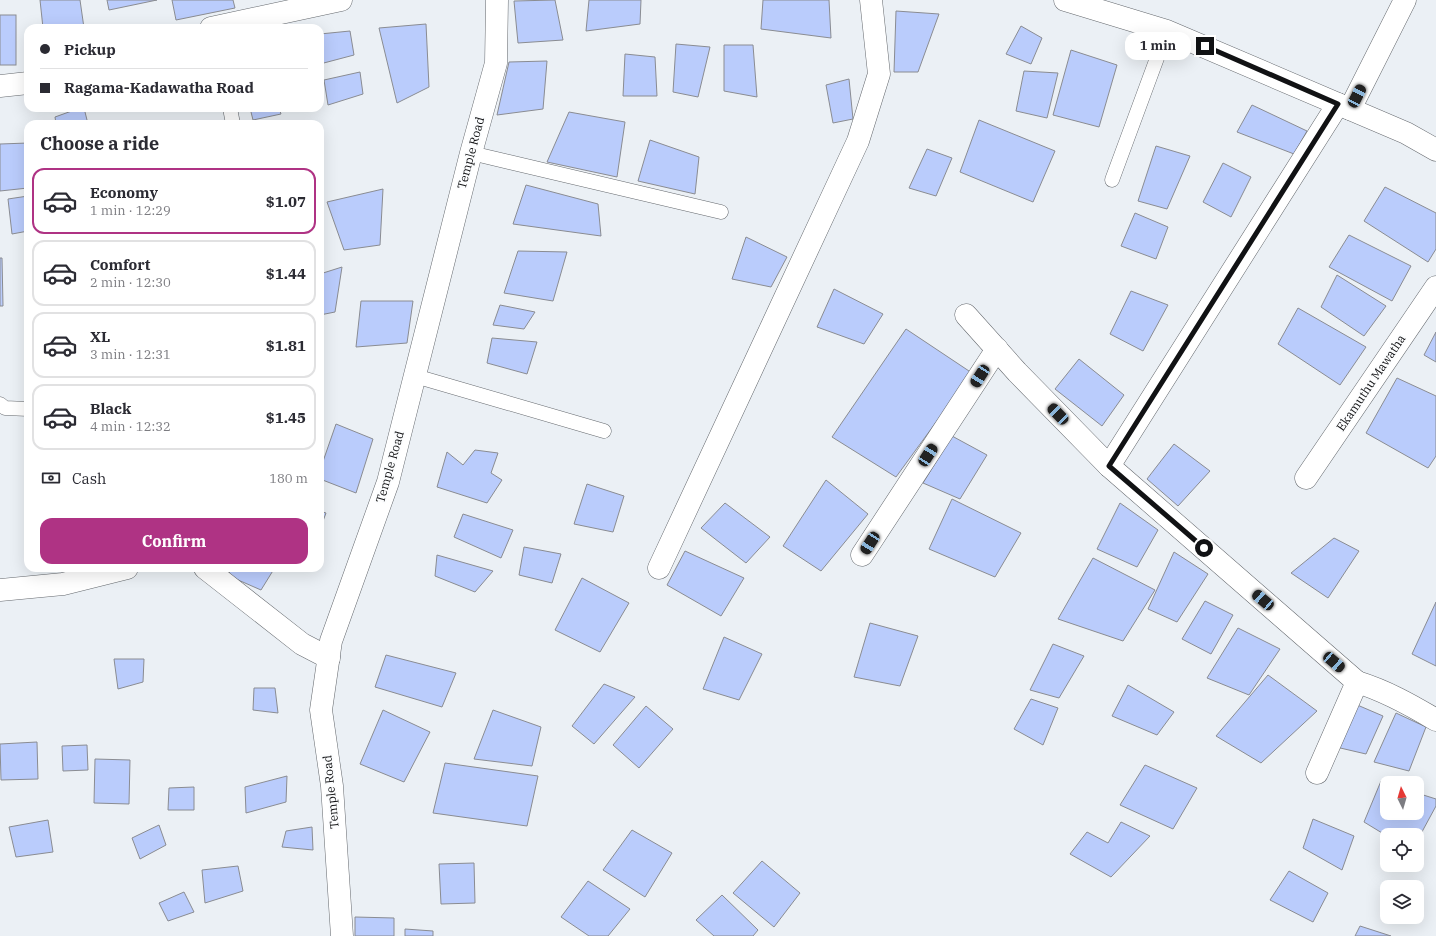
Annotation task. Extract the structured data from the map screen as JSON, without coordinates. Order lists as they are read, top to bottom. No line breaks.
{"streets":{"street":["Temple Road","Ekamuthu Mawatha"]},"north":"top","page":{"banner":["Pickup","Ragama-Kadawatha Road"],"bubble":"1 min","heading":"Choose a ride","list":[{"name":"Economy","note":"1 min · 12:29","value":"$1.07"},{"name":"Comfort","note":"2 min · 12:30","value":"$1.44"},{"name":"XL","note":"3 min · 12:31","value":"$1.81"},{"name":"Black","note":"4 min · 12:32","value":"$1.45"}],"pay":["Cash","180 m"],"buttons":"Confirm"}}
